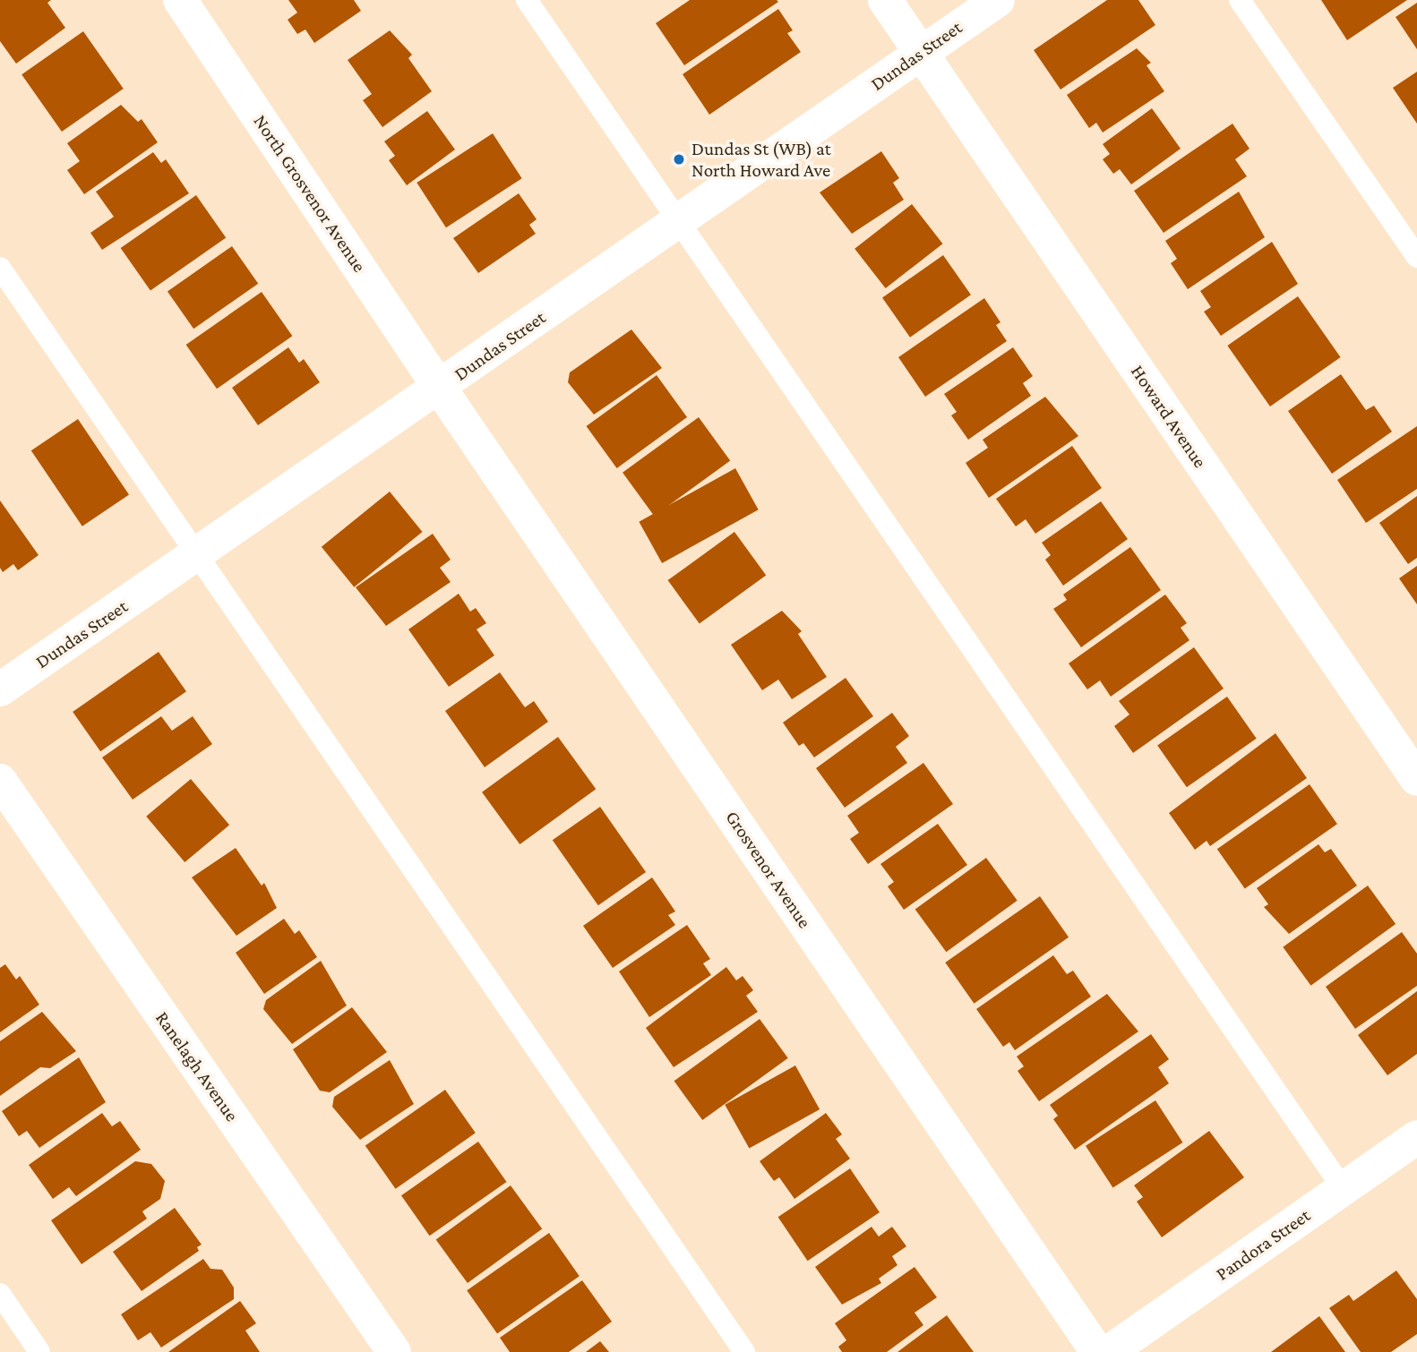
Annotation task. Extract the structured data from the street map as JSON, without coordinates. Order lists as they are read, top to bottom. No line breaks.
{"streets":{"street":["Dundas Street","North Grosvenor Avenue","Howard Avenue","Grosvenor Avenue","Ranelagh Avenue","Pandora Street"]},"crossings":[["Dundas Street","North Grosvenor Avenue"],["Dundas Street","Howard Avenue"],["Dundas Street","Grosvenor Avenue"],["North Grosvenor Avenue","Grosvenor Avenue"]],"places":["Dundas St (WB) at North Howard Ave"]}
